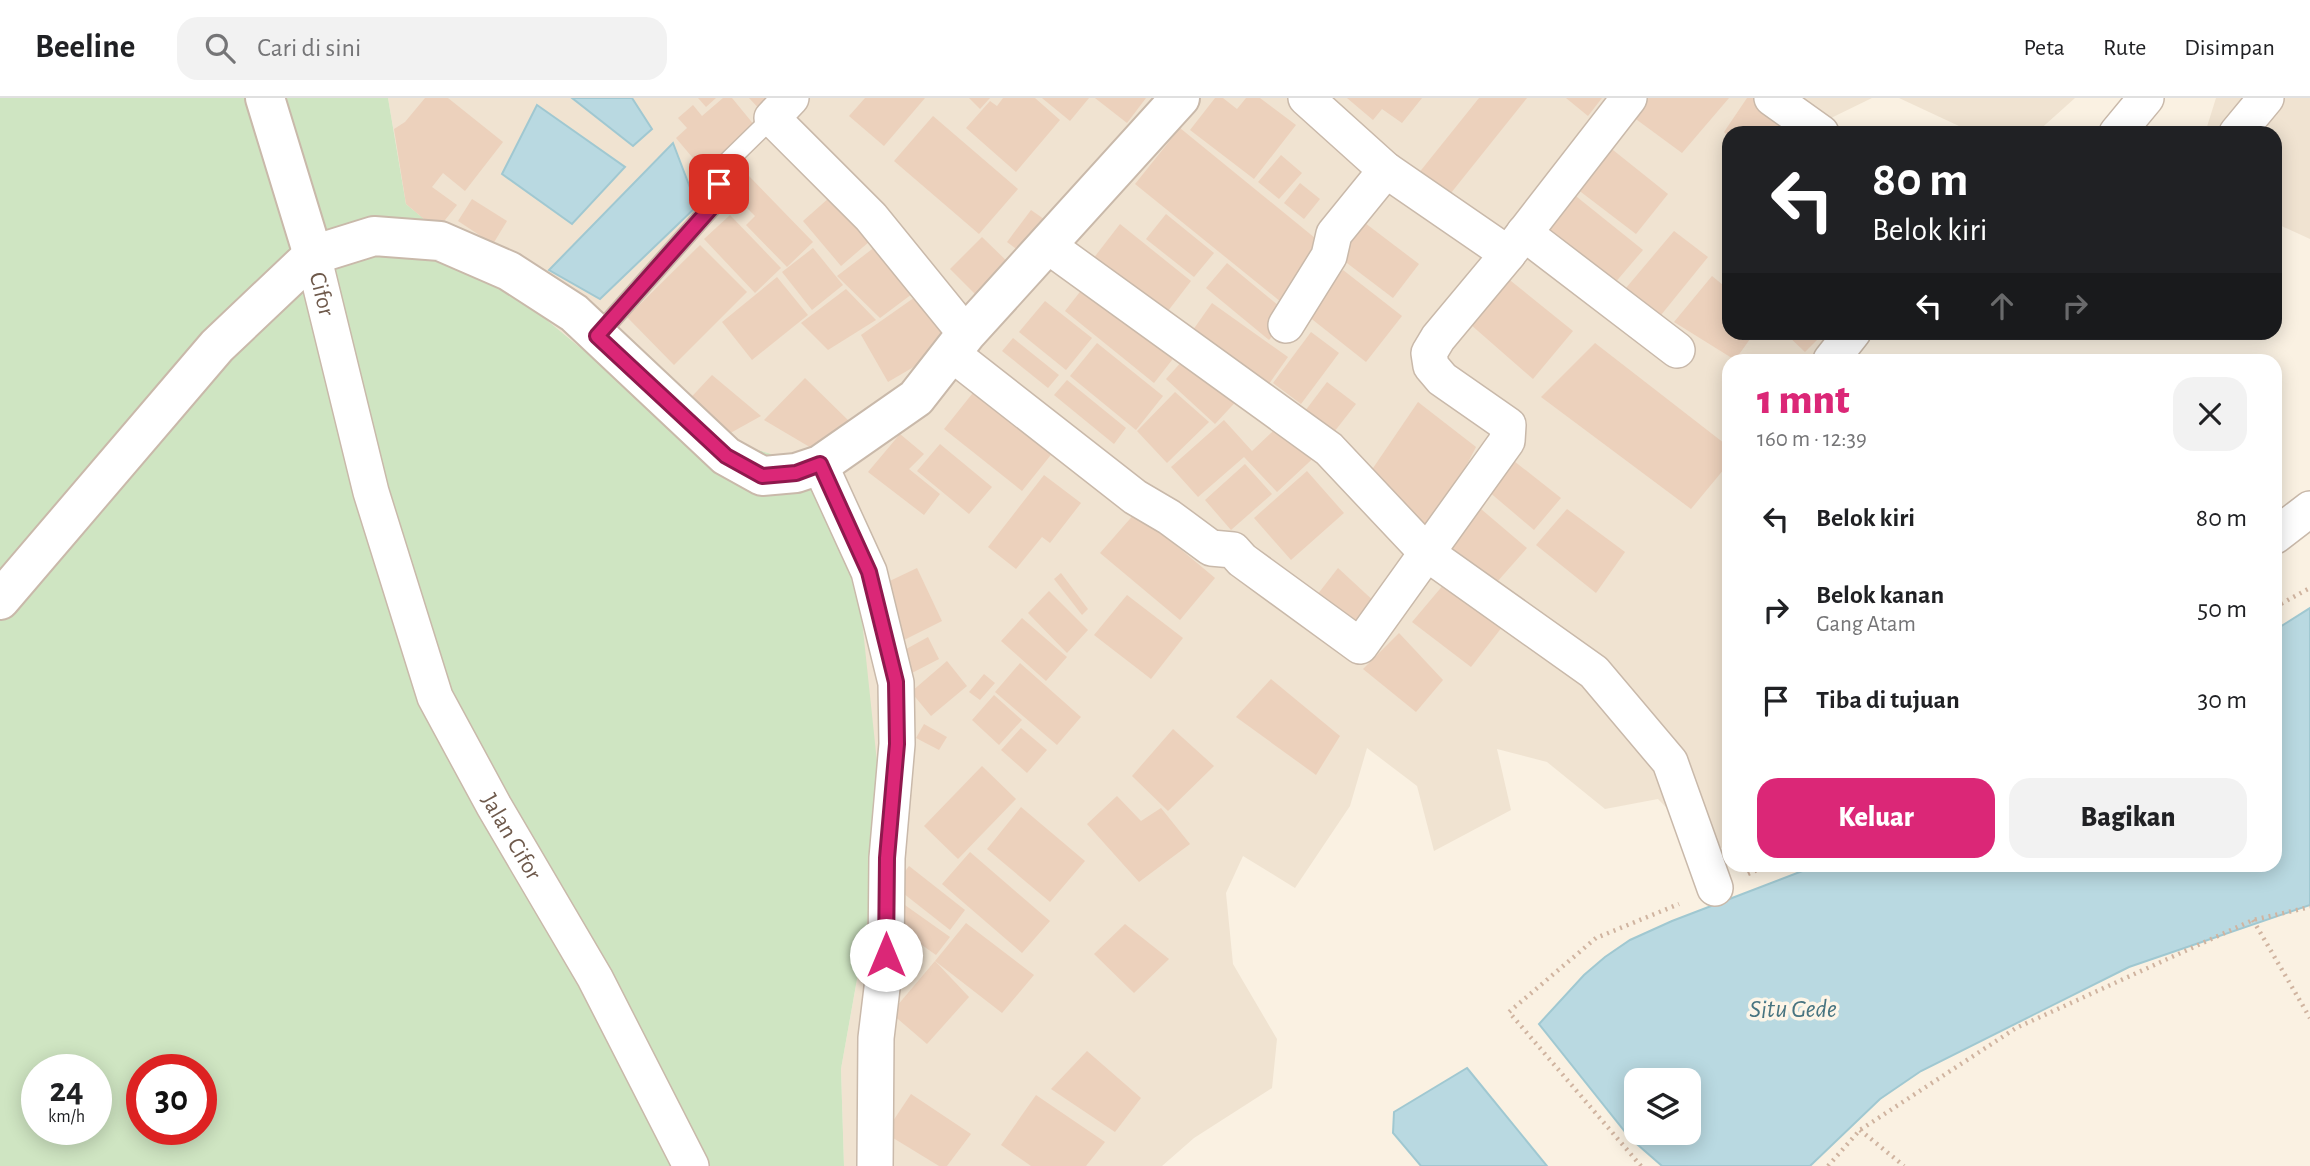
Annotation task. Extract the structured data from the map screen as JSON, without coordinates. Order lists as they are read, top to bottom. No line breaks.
{"streets":{"street":["Cifor","Jalan Cifor"]},"crossings":[["Cifor","Jalan Cifor"]],"water":["Situ Gede"],"page":{"header":"Beeline","search":"Cari di sini","nav":["Peta","Rute","Disimpan"],"turn":["80 m","Belok kiri"],"heading":["1 mnt","160 m · 12:39"],"list":[{"name":"Belok kiri","value":"80 m"},{"name":"Belok kanan","note":"Gang Atam","value":"50 m"},{"name":"Tiba di tujuan","value":"30 m"}],"buttons":["Keluar","Bagikan"],"speed":"24 km/h","limit":"30"}}
